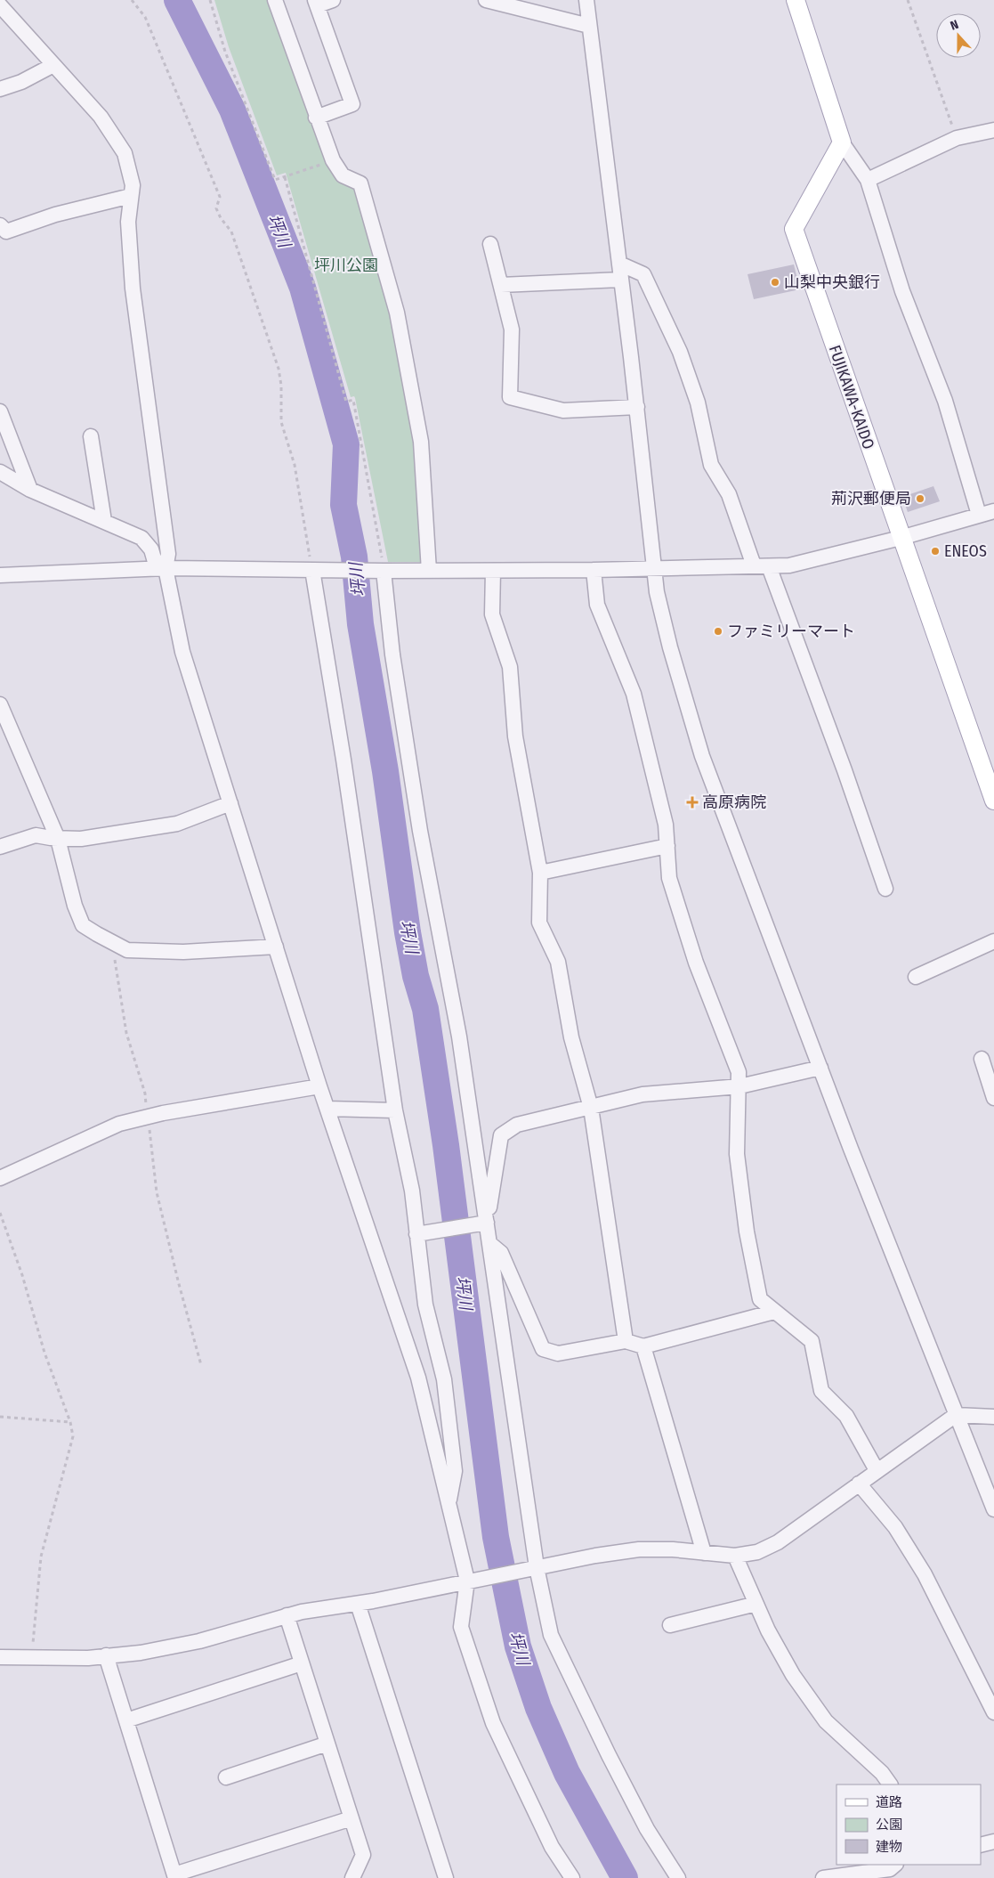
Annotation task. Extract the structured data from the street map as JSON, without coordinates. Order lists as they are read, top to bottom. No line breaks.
{"streets":{"main road":["FUJIKAWA-KAIDO"]},"water":["坪川"],"parks":["坪川公園"],"places":{"other":["山梨中央銀行","荊沢郵便局","ENEOS","ファミリーマート"],"health":["高原病院"]},"legend":["道路","公園","建物"],"north":"top"}
